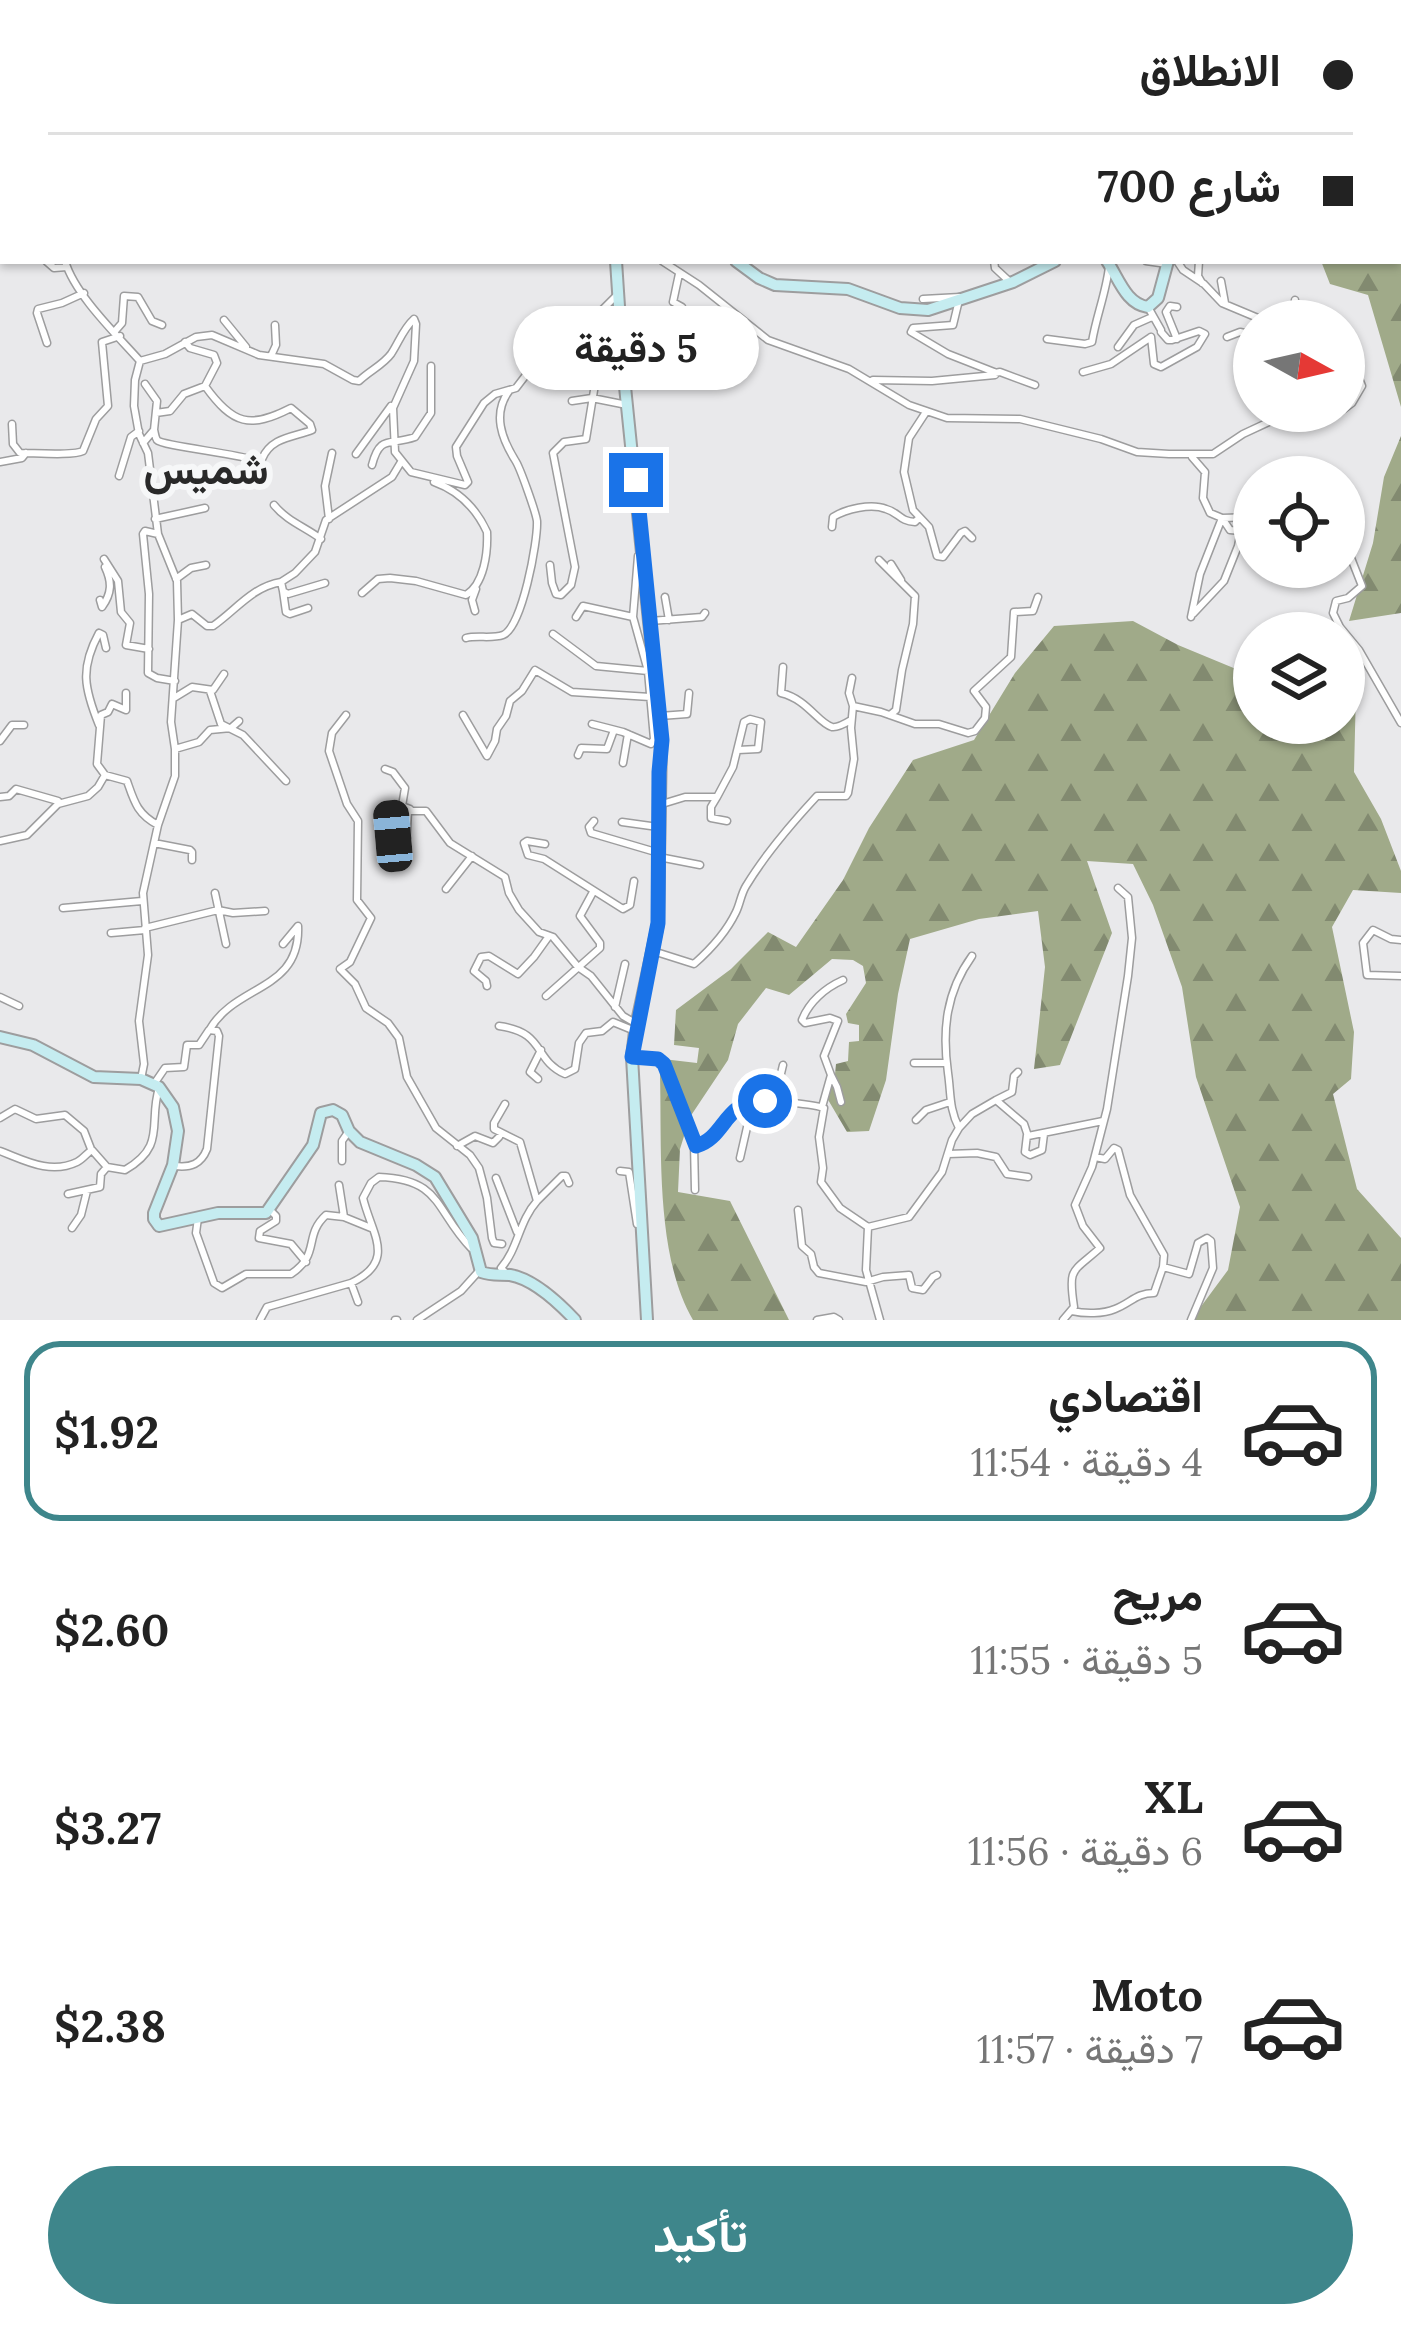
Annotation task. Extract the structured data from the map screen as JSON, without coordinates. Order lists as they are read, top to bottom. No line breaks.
{"districts":["شميس"],"north":"right","page":{"banner":["الانطلاق","شارع 700"],"bubble":"5 دقيقة","list":[{"name":"اقتصادي","note":"4 دقيقة · 11:54","value":"$1.92"},{"name":"مريح","note":"5 دقيقة · 11:55","value":"$2.60"},{"name":"XL","note":"6 دقيقة · 11:56","value":"$3.27"},{"name":"Moto","note":"7 دقيقة · 11:57","value":"$2.38"}],"buttons":"تأكيد"}}
